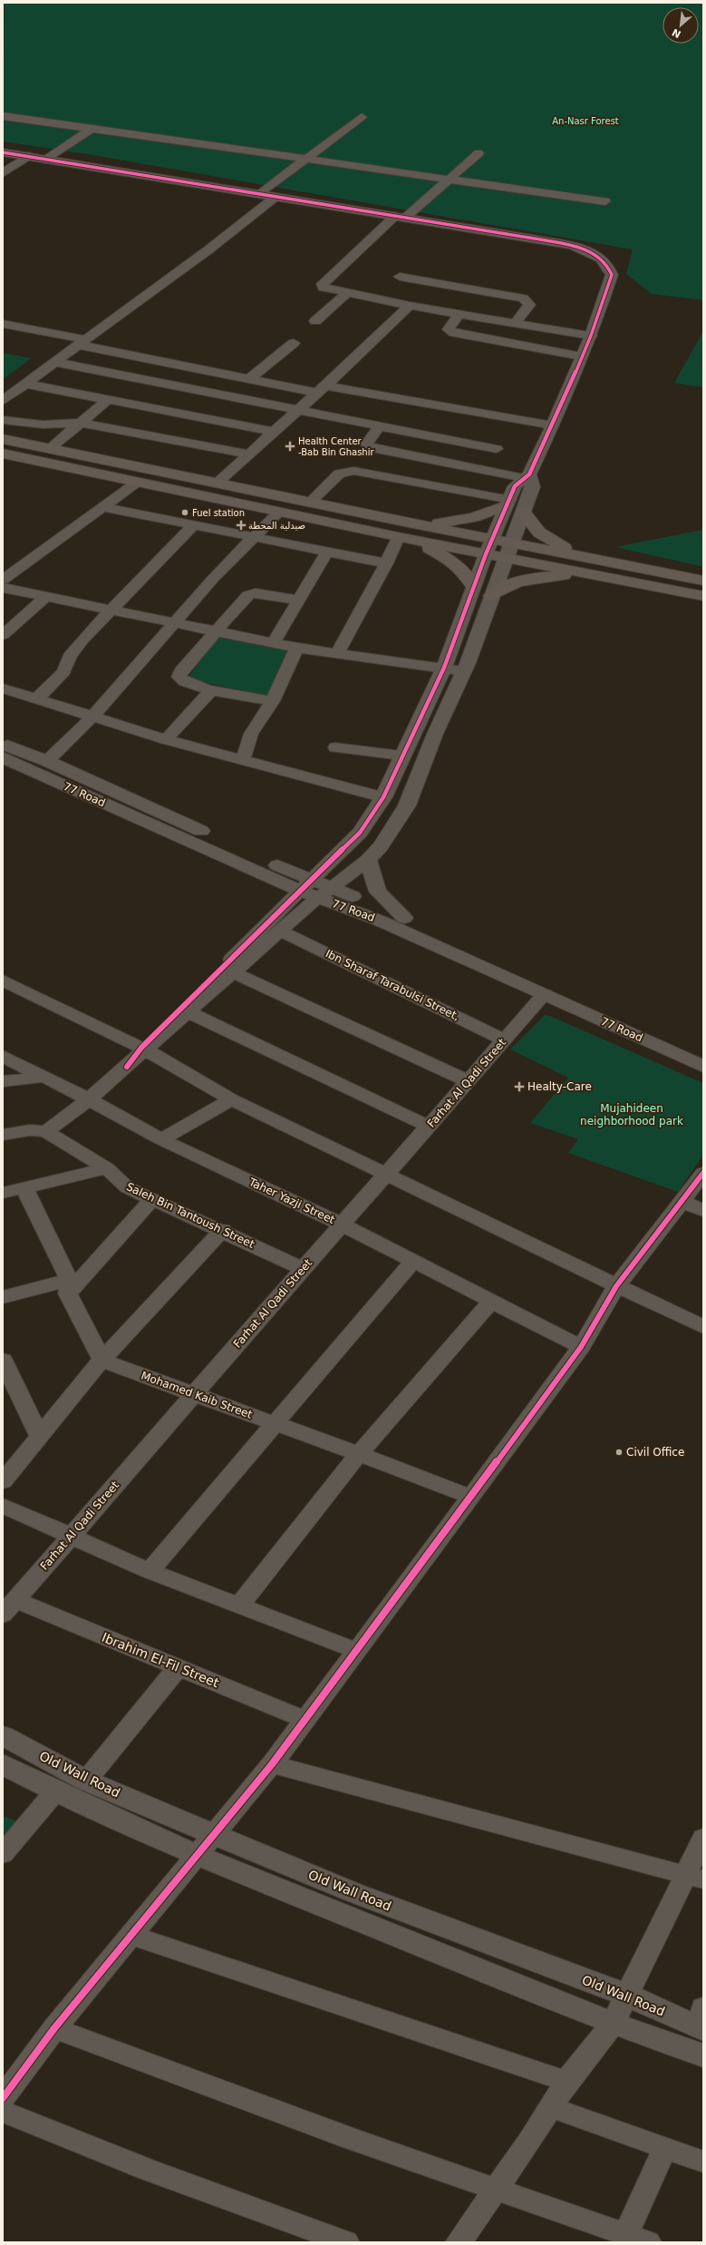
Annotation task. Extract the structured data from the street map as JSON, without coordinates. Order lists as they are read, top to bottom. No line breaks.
{"streets":{"street":["77 Road","Ibn Sharaf Tarabulsi Street,","Farhat Al Qadi Street","Taher Yazji Street","Saleh Bin Tantoush Street","Mohamed Kaib Street","Ibrahim El-Fil Street","Old Wall Road"]},"crossings":[["77 Road","Farhat Al Qadi Street"],["Ibn Sharaf Tarabulsi Street,","Farhat Al Qadi Street"],["Farhat Al Qadi Street","Taher Yazji Street"],["Farhat Al Qadi Street","Saleh Bin Tantoush Street"],["Farhat Al Qadi Street","Mohamed Kaib Street"],["Farhat Al Qadi Street","Ibrahim El-Fil Street"]],"parks":["An-Nasr Forest","Mujahideen neighborhood park"],"places":{"health":["Health Center -Bab Bin Ghashir","صيدلية المحطة","Healty-Care"],"other":["Fuel station","Civil Office"]},"north":"bottom left"}
